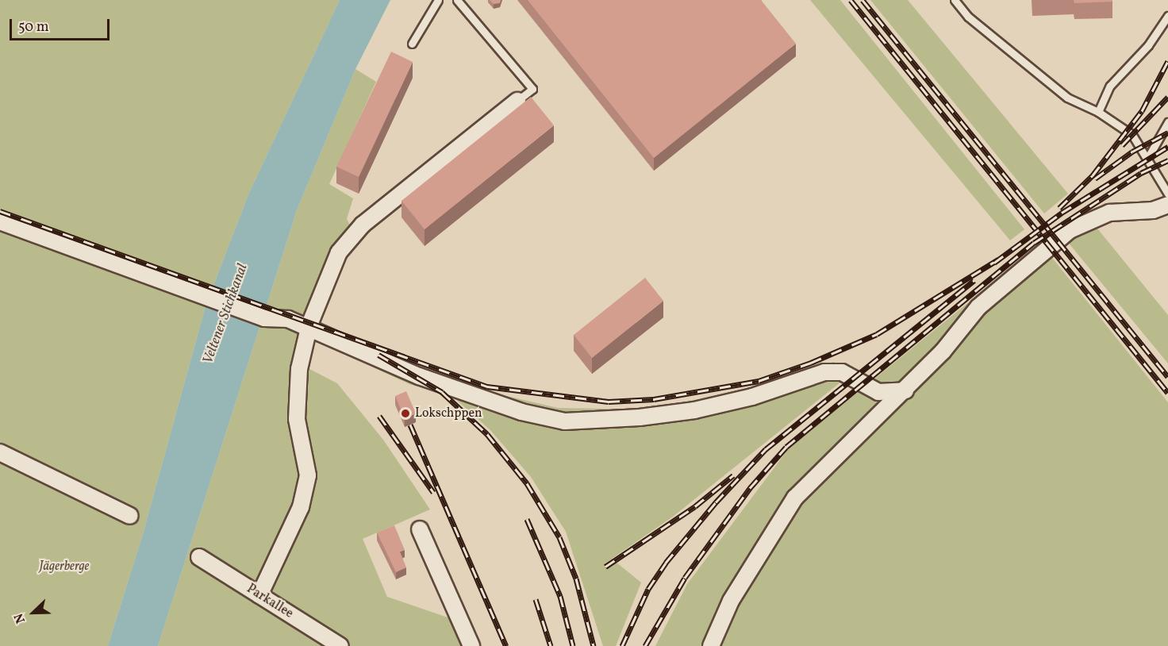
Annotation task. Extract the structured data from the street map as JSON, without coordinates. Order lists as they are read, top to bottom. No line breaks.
{"streets":{"street":["Parkallee"]},"water":["Veltener Stichkanal"],"parks":["Jägerberge"],"places":["Lokschppen"],"scale_bar":"50 m","north":"bottom left"}
